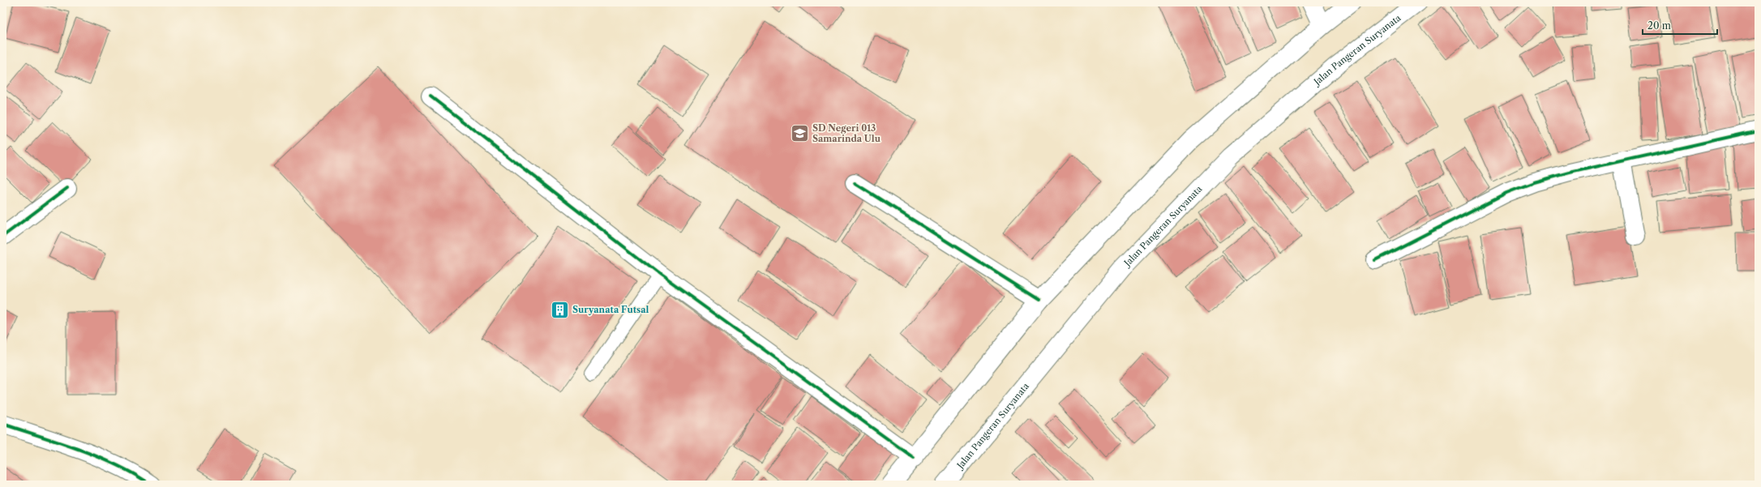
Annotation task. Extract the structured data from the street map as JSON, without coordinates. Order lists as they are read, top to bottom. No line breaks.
{"streets":{"street":["Jalan Pangeran Suryanata"]},"places":{"school or university":["SD Negeri 013 Samarinda Ulu"],"building":["Suryanata Futsal"]},"scale_bar":"20 m"}
